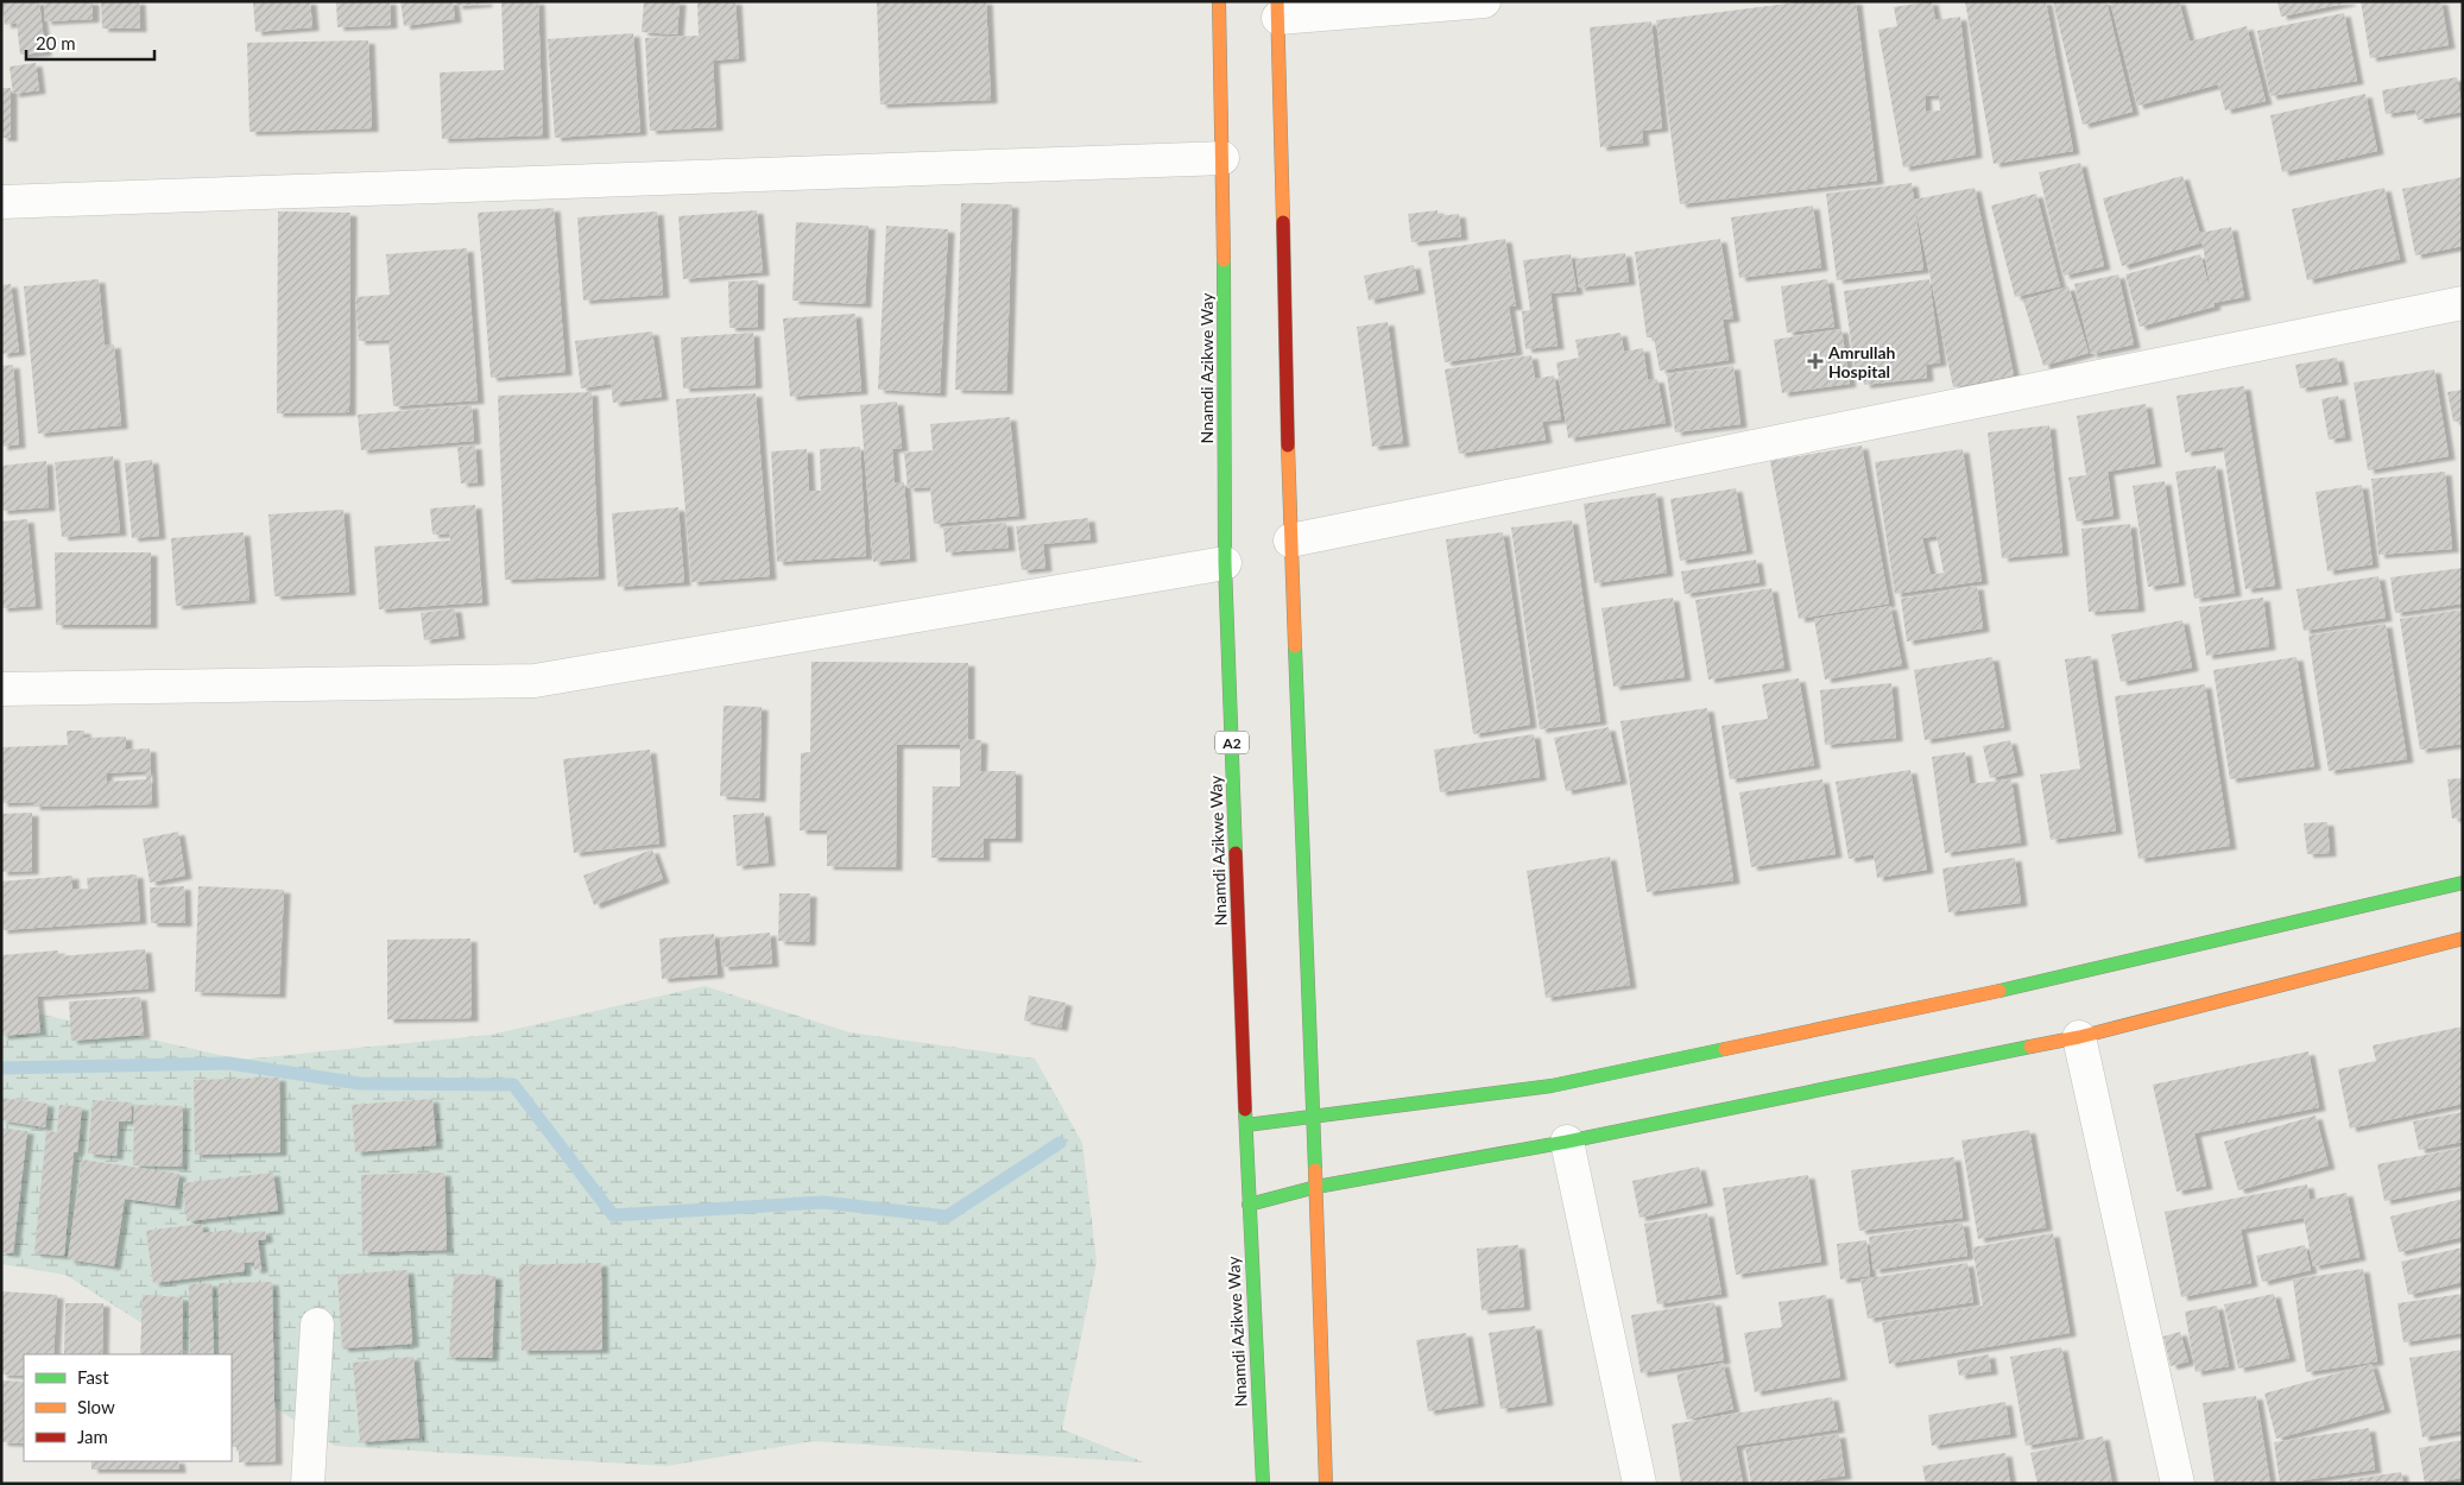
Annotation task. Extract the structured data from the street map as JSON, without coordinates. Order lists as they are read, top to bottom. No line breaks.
{"streets":{"main road":["Nnamdi Azikwe Way","A2"]},"places":{"health":["Amrullah Hospital"]},"legend":["Fast","Slow","Jam"],"scale_bar":"20 m"}
